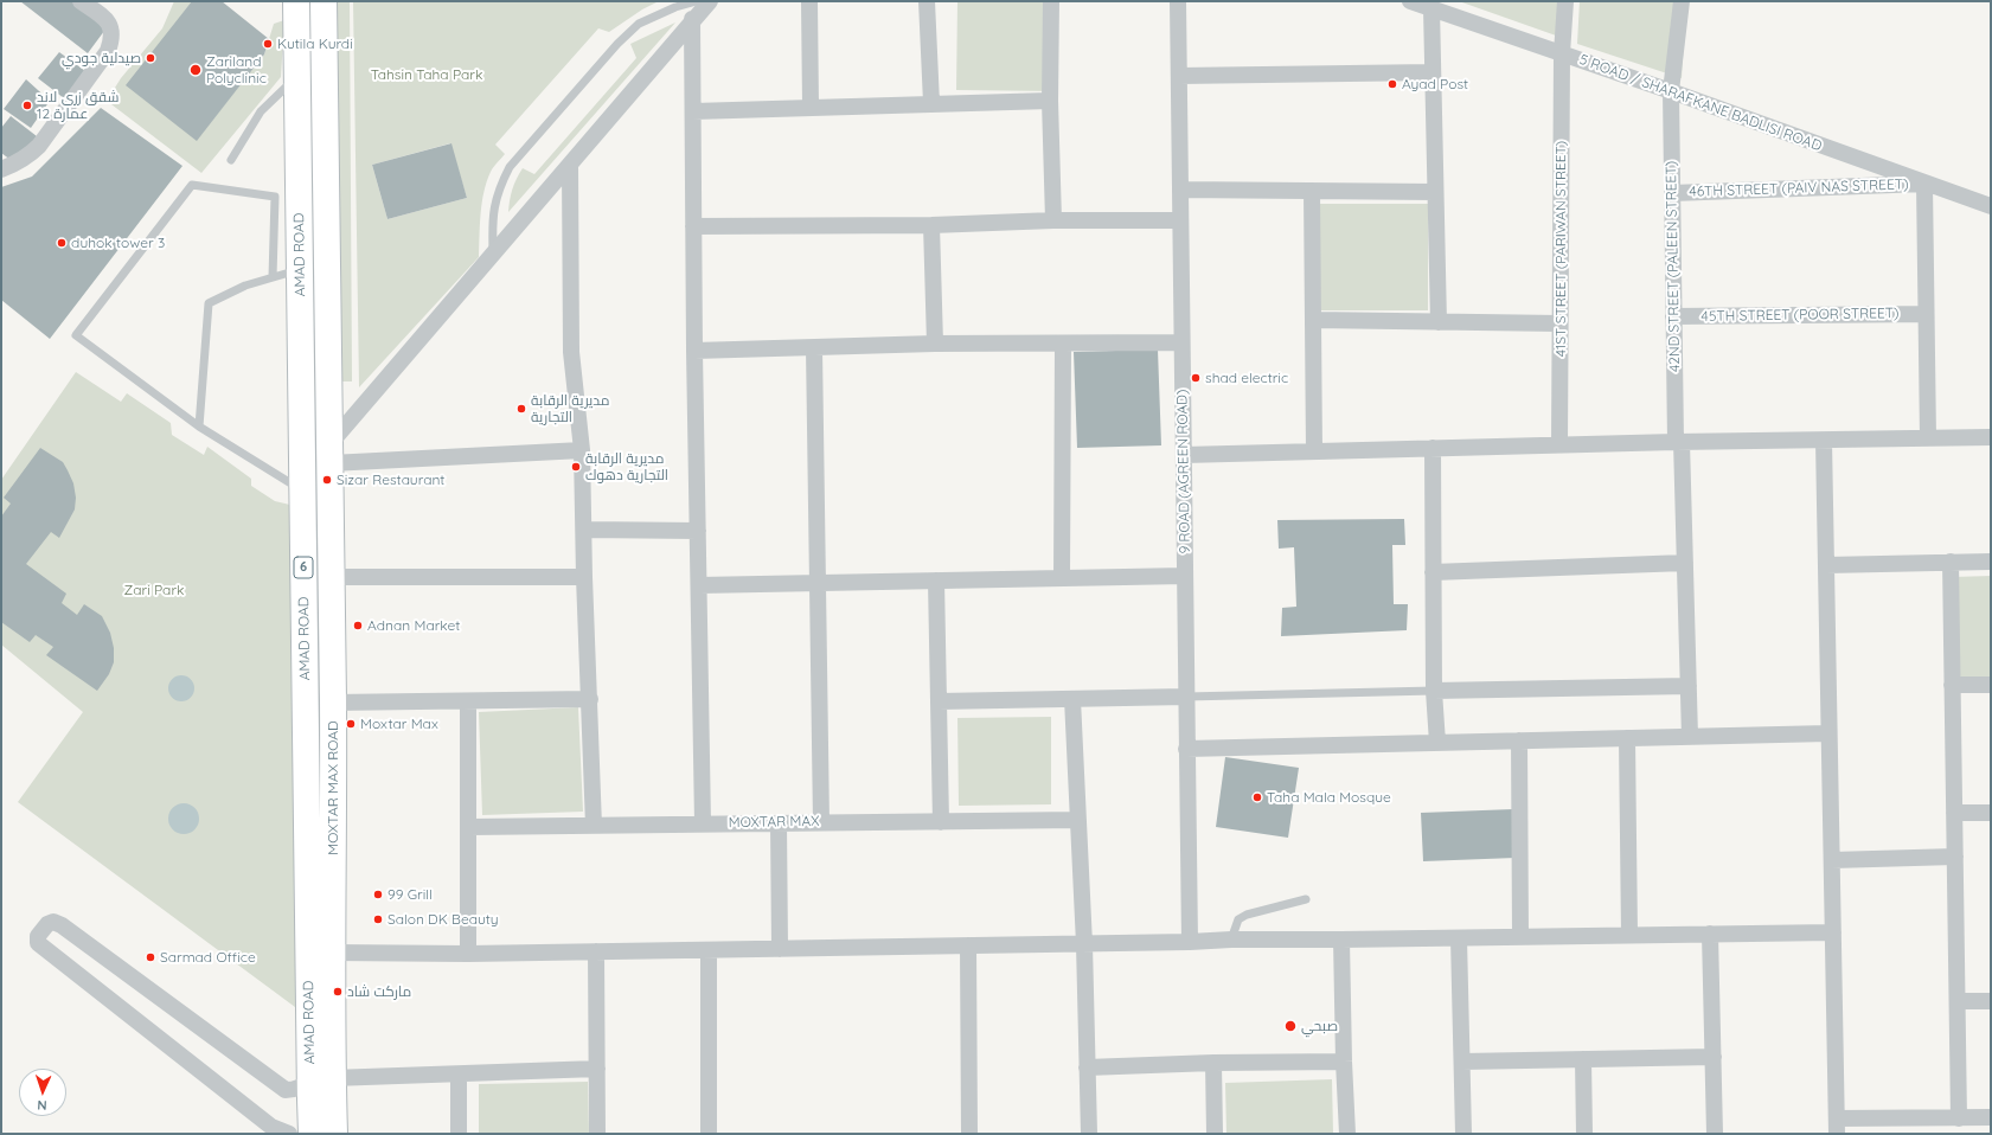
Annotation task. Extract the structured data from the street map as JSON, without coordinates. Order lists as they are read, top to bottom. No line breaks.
{"streets":{"main road":["AMAD ROAD","6","MOXTAR MAX ROAD"],"street":["5 ROAD / SHARAFKANE BADLISI ROAD","46TH STREET (PAIV NAS STREET)","41ST STREET (PARIWAN STREET)","42ND STREET (PALEEN STREET)","45TH STREET (POOR STREET)","9 ROAD (AGREEN ROAD)","MOXTAR MAX"]},"crossings":[["5 ROAD / SHARAFKANE BADLISI ROAD","46TH STREET (PAIV NAS STREET)"],["5 ROAD / SHARAFKANE BADLISI ROAD","41ST STREET (PARIWAN STREET)"],["5 ROAD / SHARAFKANE BADLISI ROAD","42ND STREET (PALEEN STREET)"],["46TH STREET (PAIV NAS STREET)","42ND STREET (PALEEN STREET)"],["AMAD ROAD","MOXTAR MAX ROAD"],["42ND STREET (PALEEN STREET)","45TH STREET (POOR STREET)"],["6","MOXTAR MAX ROAD"]],"parks":["Tahsin Taha Park","Zari Park"],"places":["Kutila Kurdi","صيدلية جودي","Zariland Polyclinic","Ayad Post","شقق زري لاند عمارة 12","duhok tower 3","shad electric","مديرية الرقابة التجارية","مديرية الرقابة التجارية دهوك","Sizar Restaurant","Adnan Market","Moxtar Max","Taha Mala Mosque","99 Grill","Salon DK Beauty","Sarmad Office","ماركت شاد","صبحي"],"north":"bottom"}
